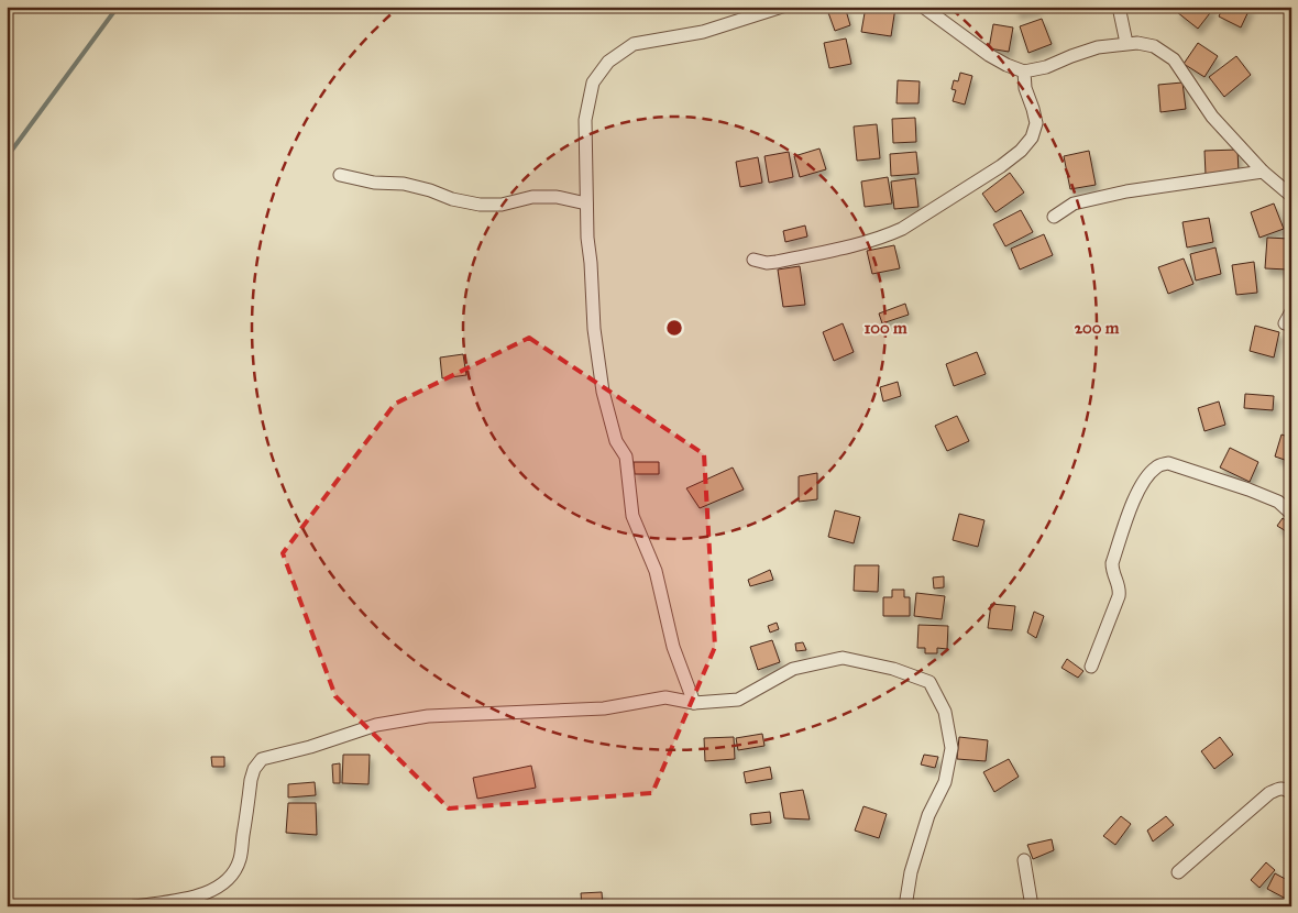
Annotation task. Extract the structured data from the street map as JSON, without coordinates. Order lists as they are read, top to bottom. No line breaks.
{"rings":["100 m","200 m"]}
